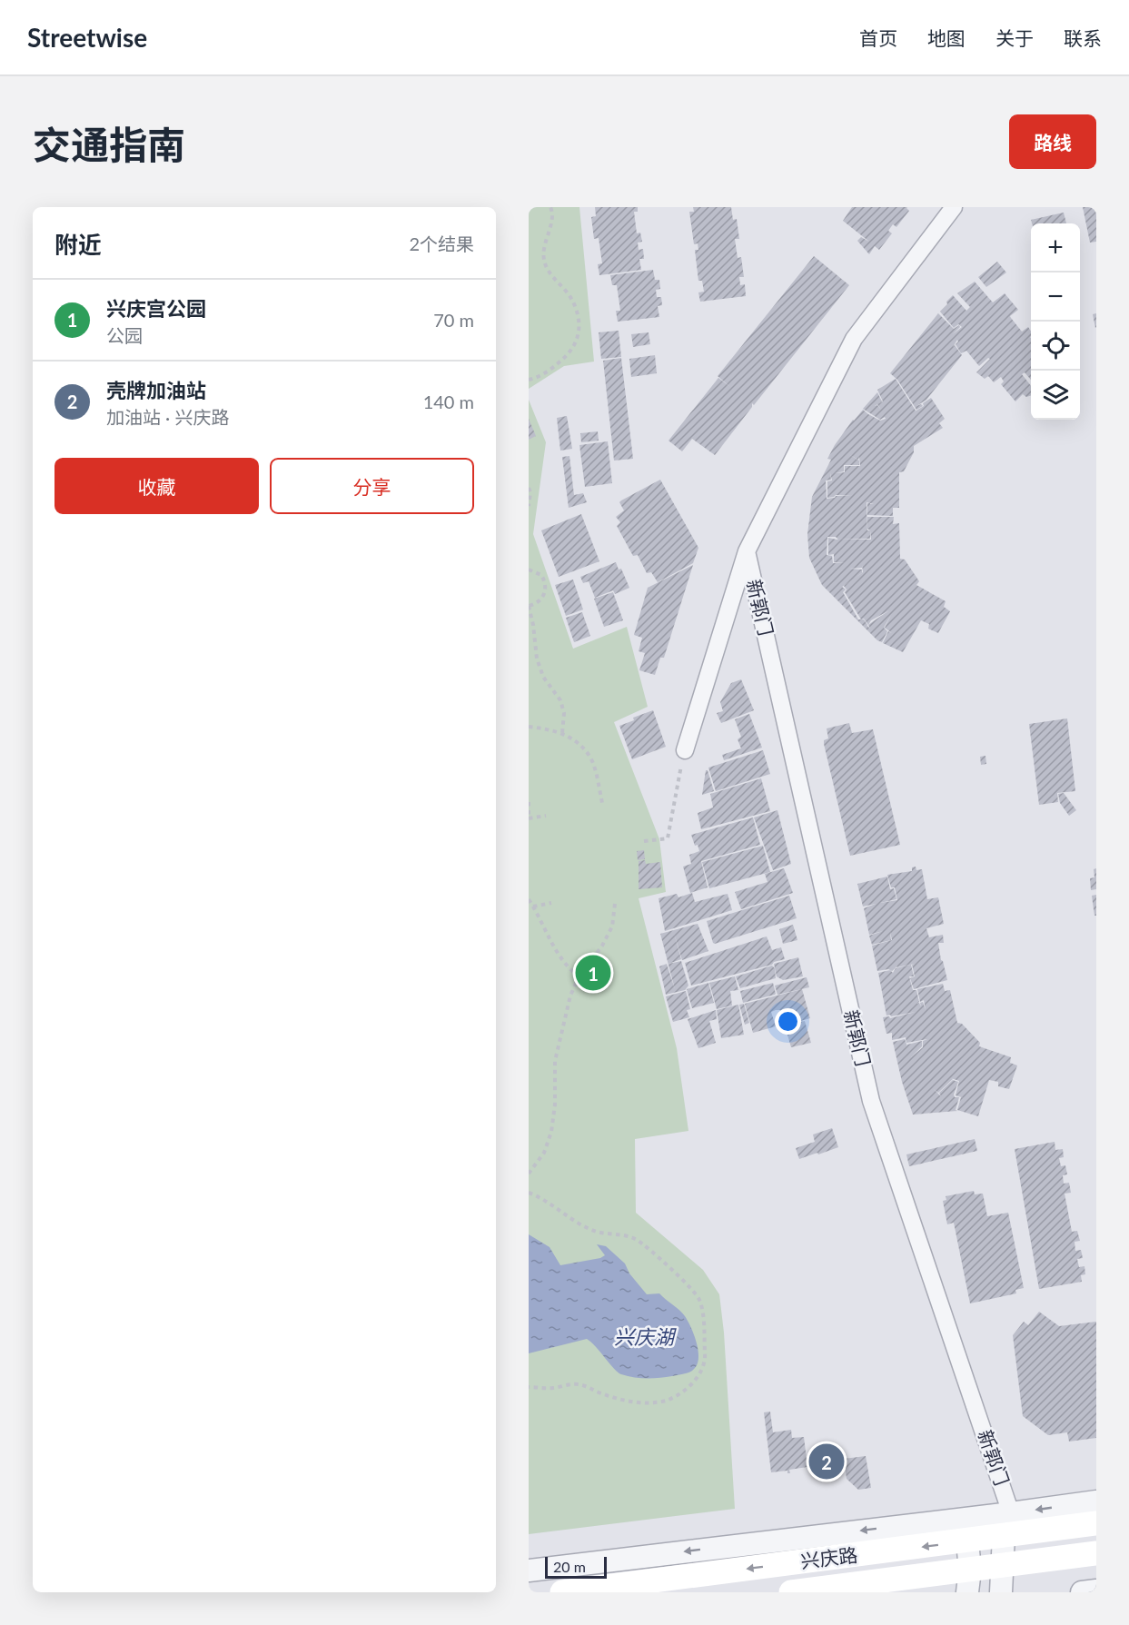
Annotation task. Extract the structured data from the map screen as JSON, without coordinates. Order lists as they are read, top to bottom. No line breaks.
{"streets":{"main road":["兴庆路"],"street":["新郭门"]},"crossings":[["新郭门","兴庆路"]],"water":["兴庆湖"],"scale_bar":"20 m","page":{"header":"Streetwise","nav":["首页","地图","关于","联系"],"title":"交通指南","buttons":["路线",["收藏","分享"]],"heading":["附近","2个结果"],"map_buttons":["+","−"],"list":[{"mark":"1","name":"兴庆宫公园","note":"公园","value":"70 m"},{"mark":"2","name":"壳牌加油站","note":"加油站 · 兴庆路","value":"140 m"}],"pins":["1","2"],"scale":"20 m"}}
